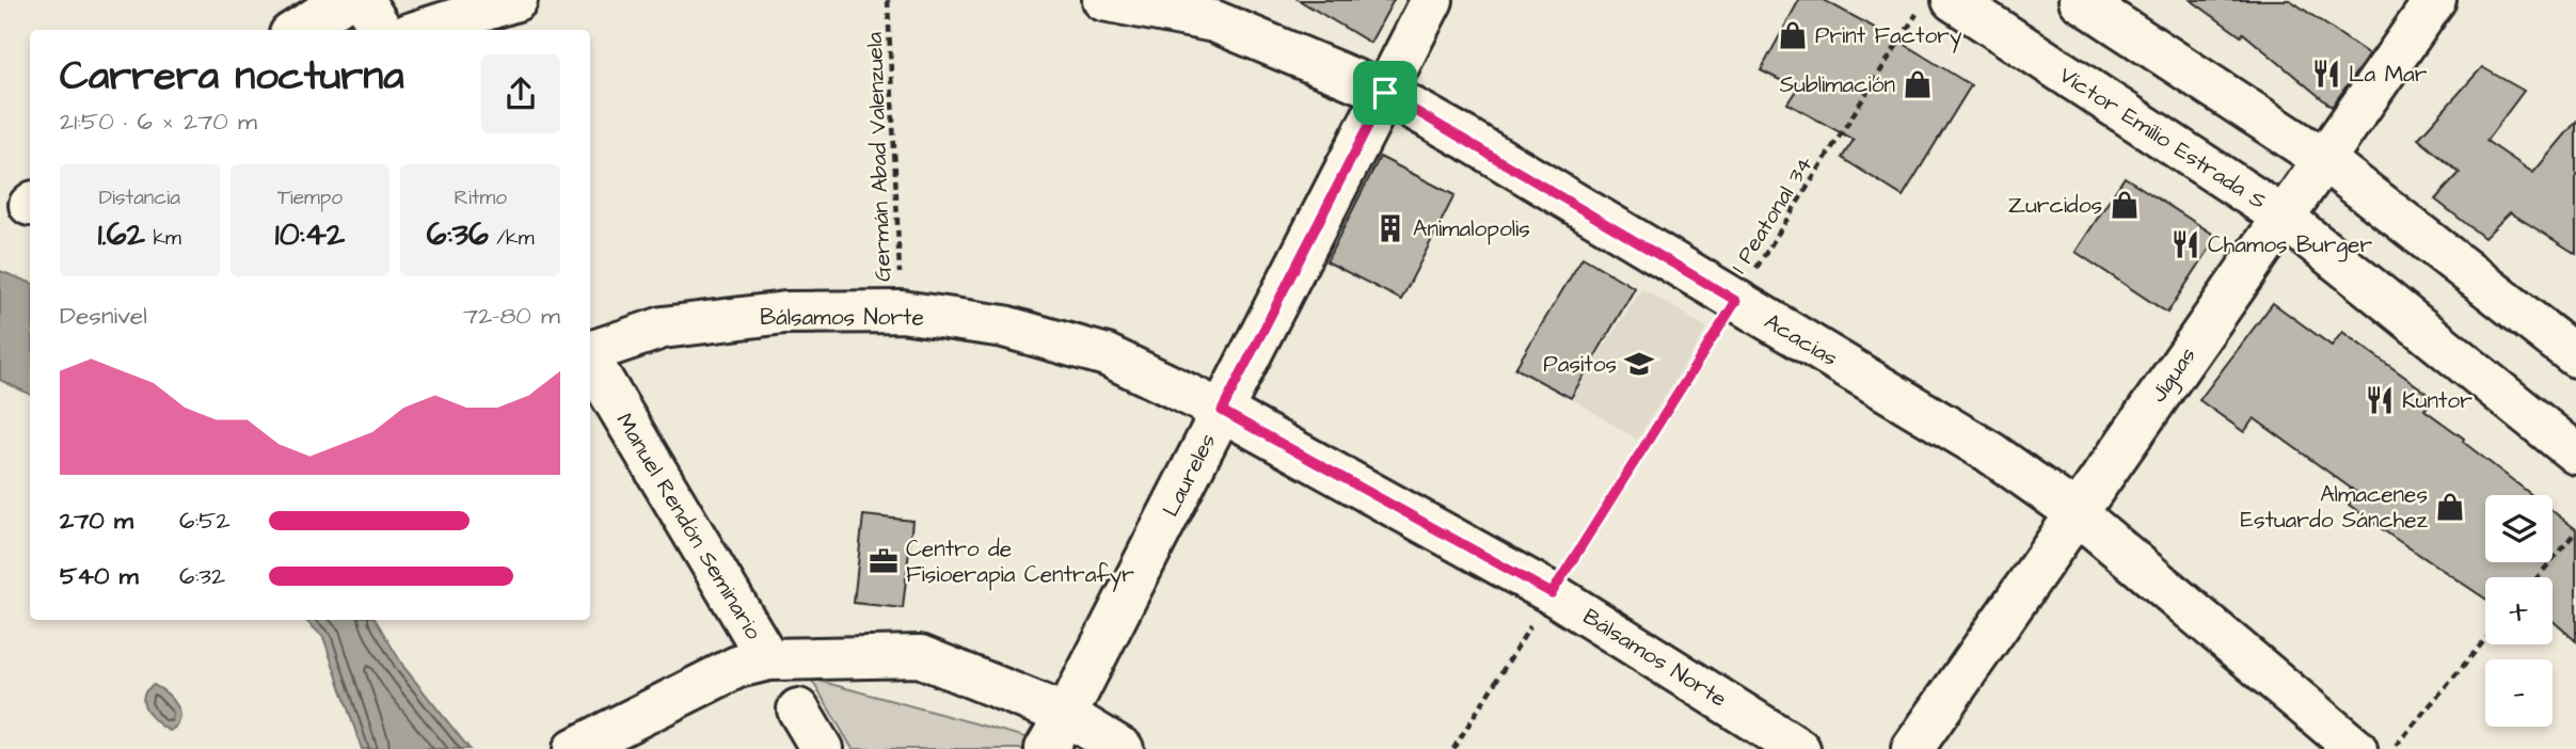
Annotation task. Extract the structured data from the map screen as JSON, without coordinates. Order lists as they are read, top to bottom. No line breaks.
{"streets":{"street":["Víctor Emilio Estrada S","Bálsamos Norte","Acacias","Jiguas","Laureles","Manuel Rendón Seminario"],"path":["Germán Abad Valenzuela","1 Peatonal 34"]},"crossings":[["Víctor Emilio Estrada S","1 Peatonal 34"],["Víctor Emilio Estrada S","Jiguas"],["Germán Abad Valenzuela","Bálsamos Norte"],["1 Peatonal 34","Bálsamos Norte"],["1 Peatonal 34","Acacias"],["Bálsamos Norte","Laureles"],["Acacias","Jiguas"],["Acacias","Laureles"]],"places":{"shop":["Print Factory","Sublimación","Zurcidos","Almacenes Estuardo Sánchez"],"restaurant":["La Mar","Chamos Burger","Kuntor"],"building":["Animalopolis"],"school or university":["Pasitos"],"office":["Centro de Fisioerapia Centrafyr"]},"page":{"heading":["Carrera nocturna","21:50 · 6 × 270 m"],"stats":[["Distancia","1.62 km"],["Tiempo","10:42"],["Ritmo","6:36 /km"]],"chart":["Desnivel","72–80 m"],"list":[{"name":"270 m","note":"6:52"},{"name":"540 m","note":"6:32"}],"map_buttons":["+","−"]}}
